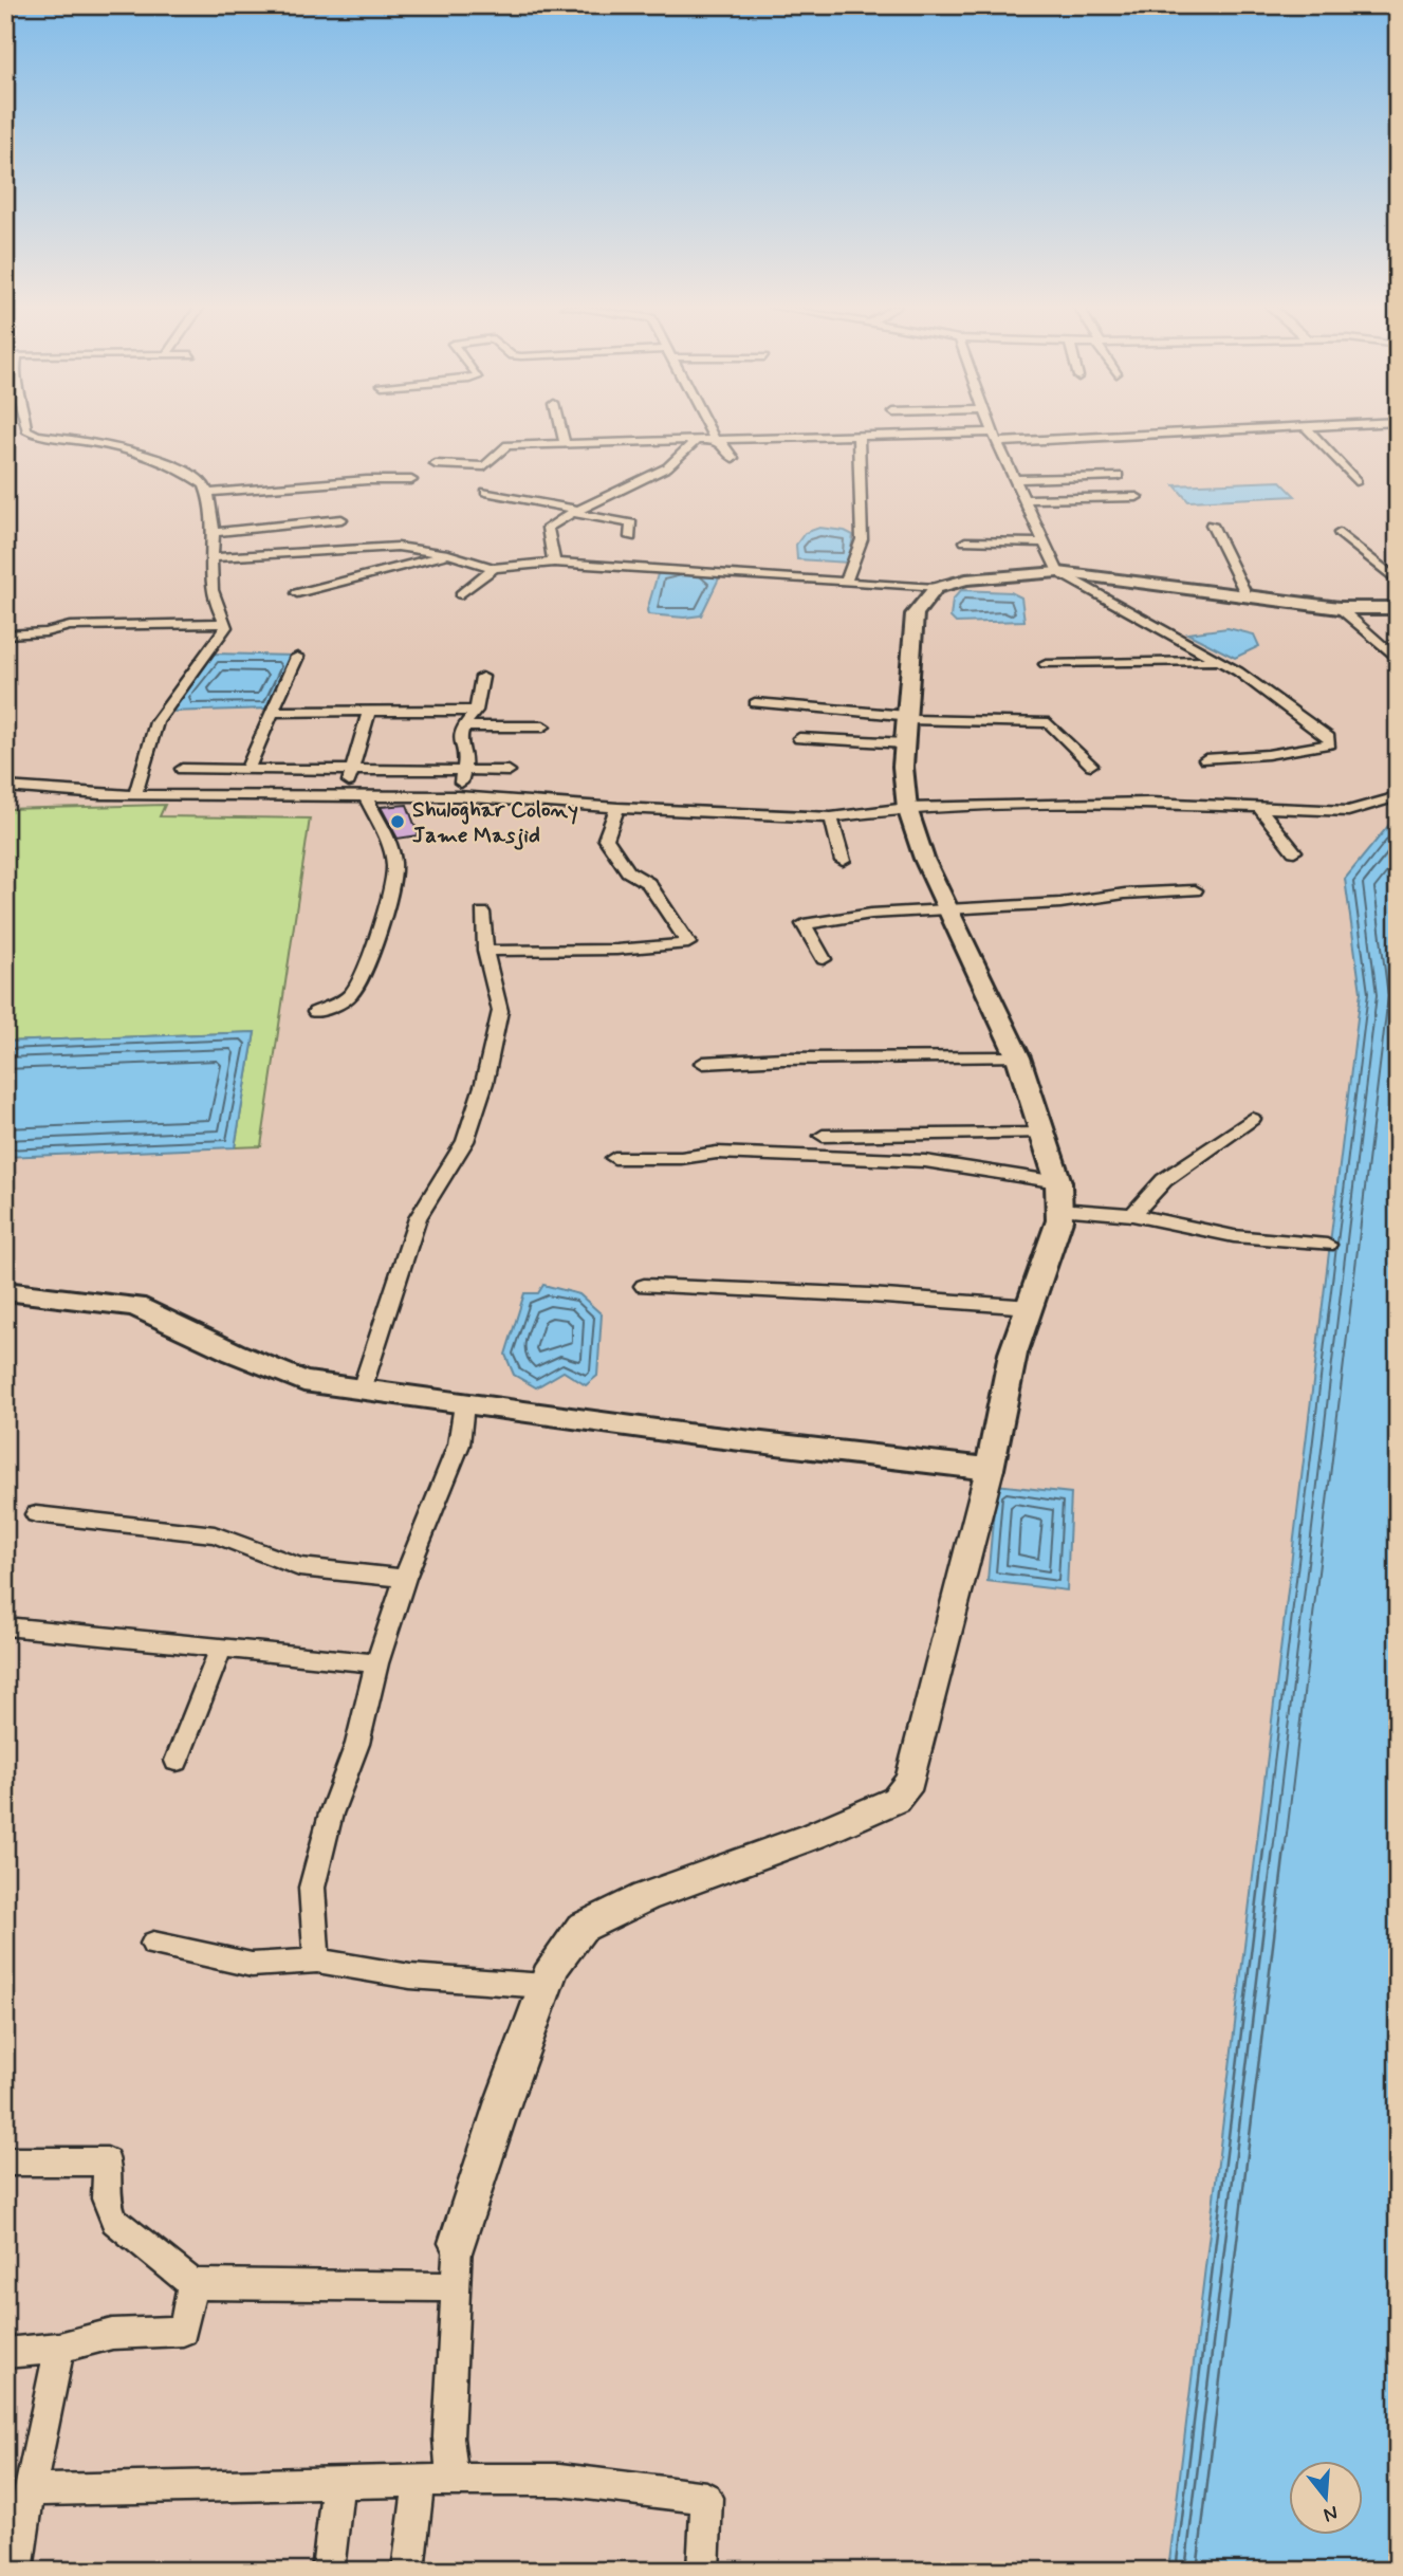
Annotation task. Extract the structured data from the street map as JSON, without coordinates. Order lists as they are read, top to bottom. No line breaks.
{"places":["Shuloghar Colony Jame Masjid"],"north":"bottom"}
